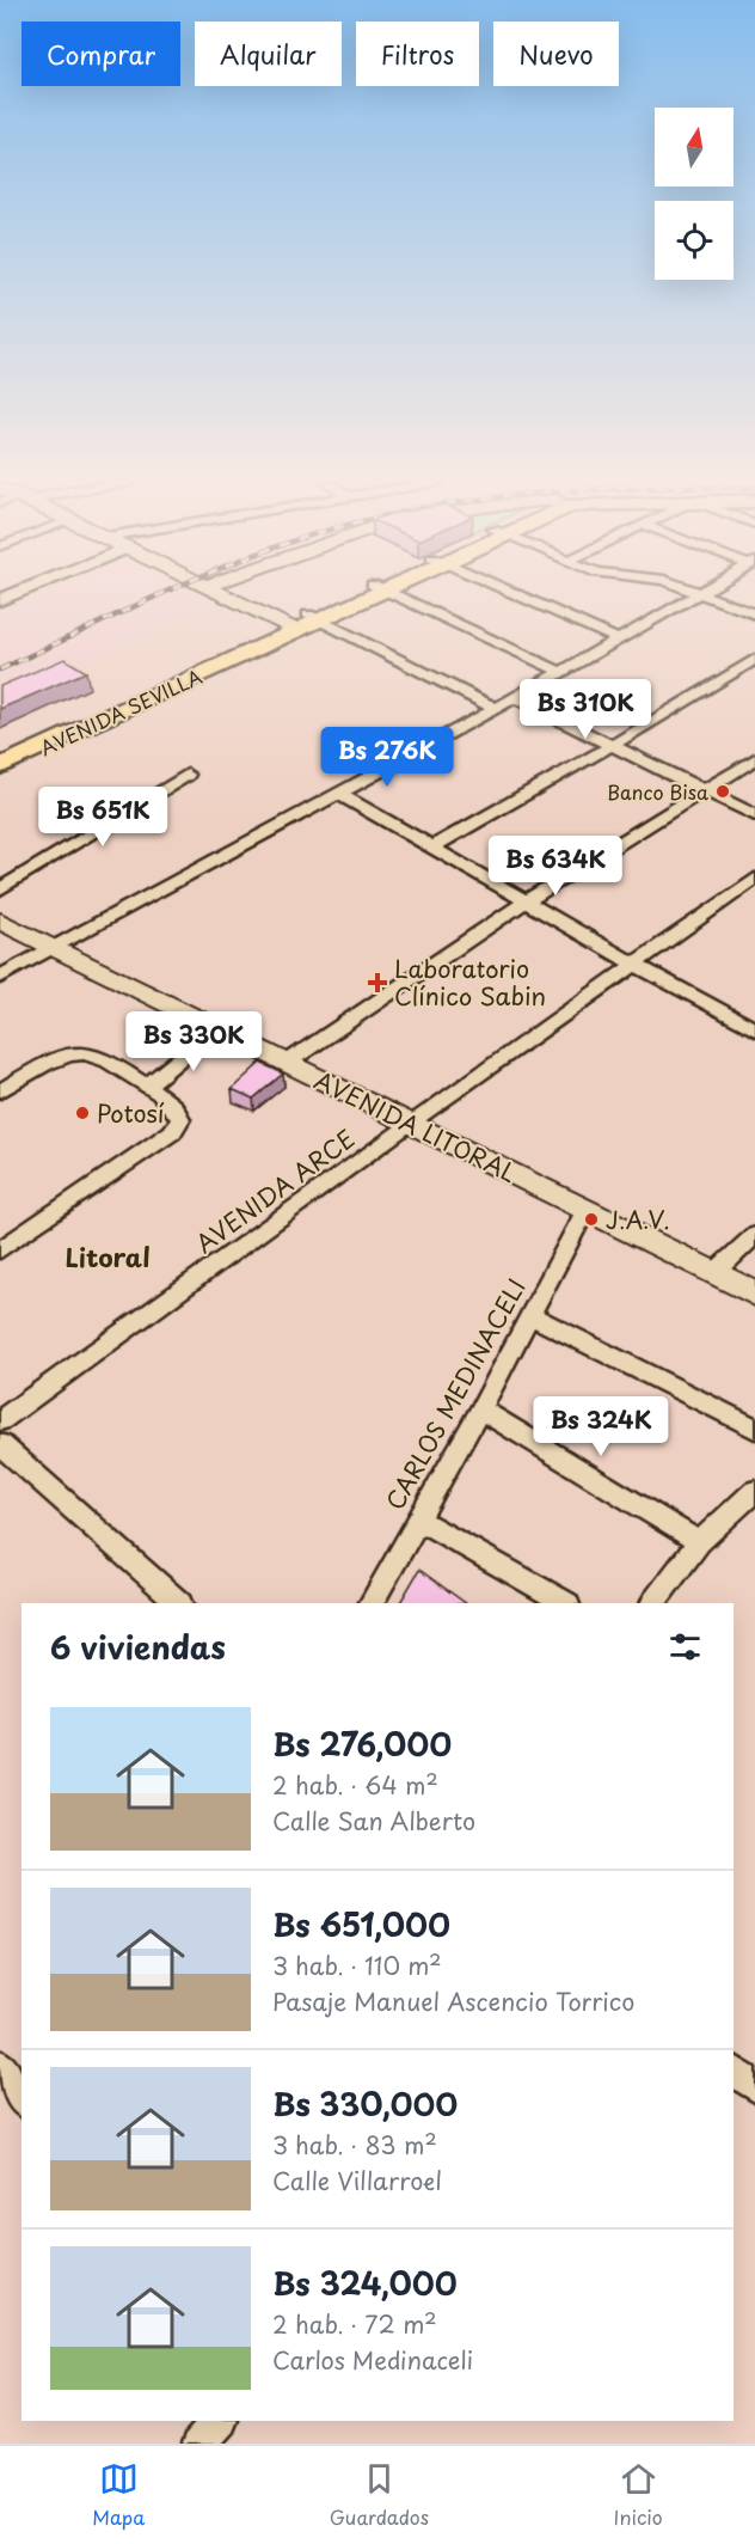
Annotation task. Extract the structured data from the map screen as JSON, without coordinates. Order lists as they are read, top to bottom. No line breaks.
{"streets":{"main road":["AVENIDA SEVILLA","AVENIDA LITORAL"],"street":["AVENIDA ARCE","CARLOS MEDINACELI"]},"crossings":[["AVENIDA LITORAL","AVENIDA ARCE"],["AVENIDA LITORAL","CARLOS MEDINACELI"]],"districts":["Litoral"],"places":{"other":["Banco Bisa","Potosí","J.A.V."],"health":["Laboratorio Clínico Sabin"]},"north":"top","page":{"chip":["Comprar","Alquilar","Filtros","Nuevo"],"price":["Bs 310K","Bs 276K","Bs 651K","Bs 634K","Bs 330K","Bs 324K"],"heading":"6 viviendas","list":[{"name":"Bs 276,000","note":"2 hab. · 64 m² · Calle San Alberto"},{"name":"Bs 651,000","note":"3 hab. · 110 m² · Pasaje Manuel Ascencio Torrico"},{"name":"Bs 330,000","note":"3 hab. · 83 m² · Calle Villarroel"},{"name":"Bs 324,000","note":"2 hab. · 72 m² · Carlos Medinaceli"}],"tabs":["Mapa","Guardados","Inicio"]}}
